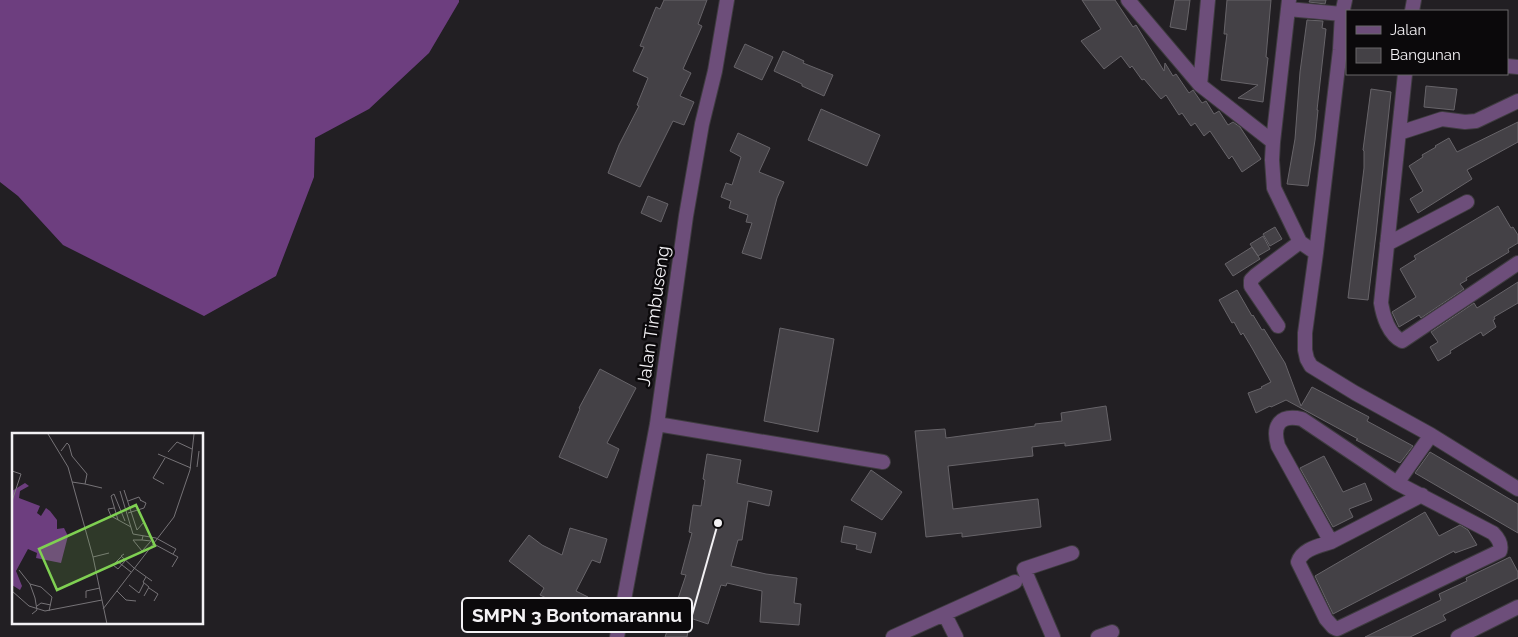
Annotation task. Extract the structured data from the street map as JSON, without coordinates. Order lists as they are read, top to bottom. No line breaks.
{"streets":{"street":["Jalan Timbuseng"]},"places":["SMPN 3 Bontomarannu"],"legend":["Jalan","Bangunan"]}
